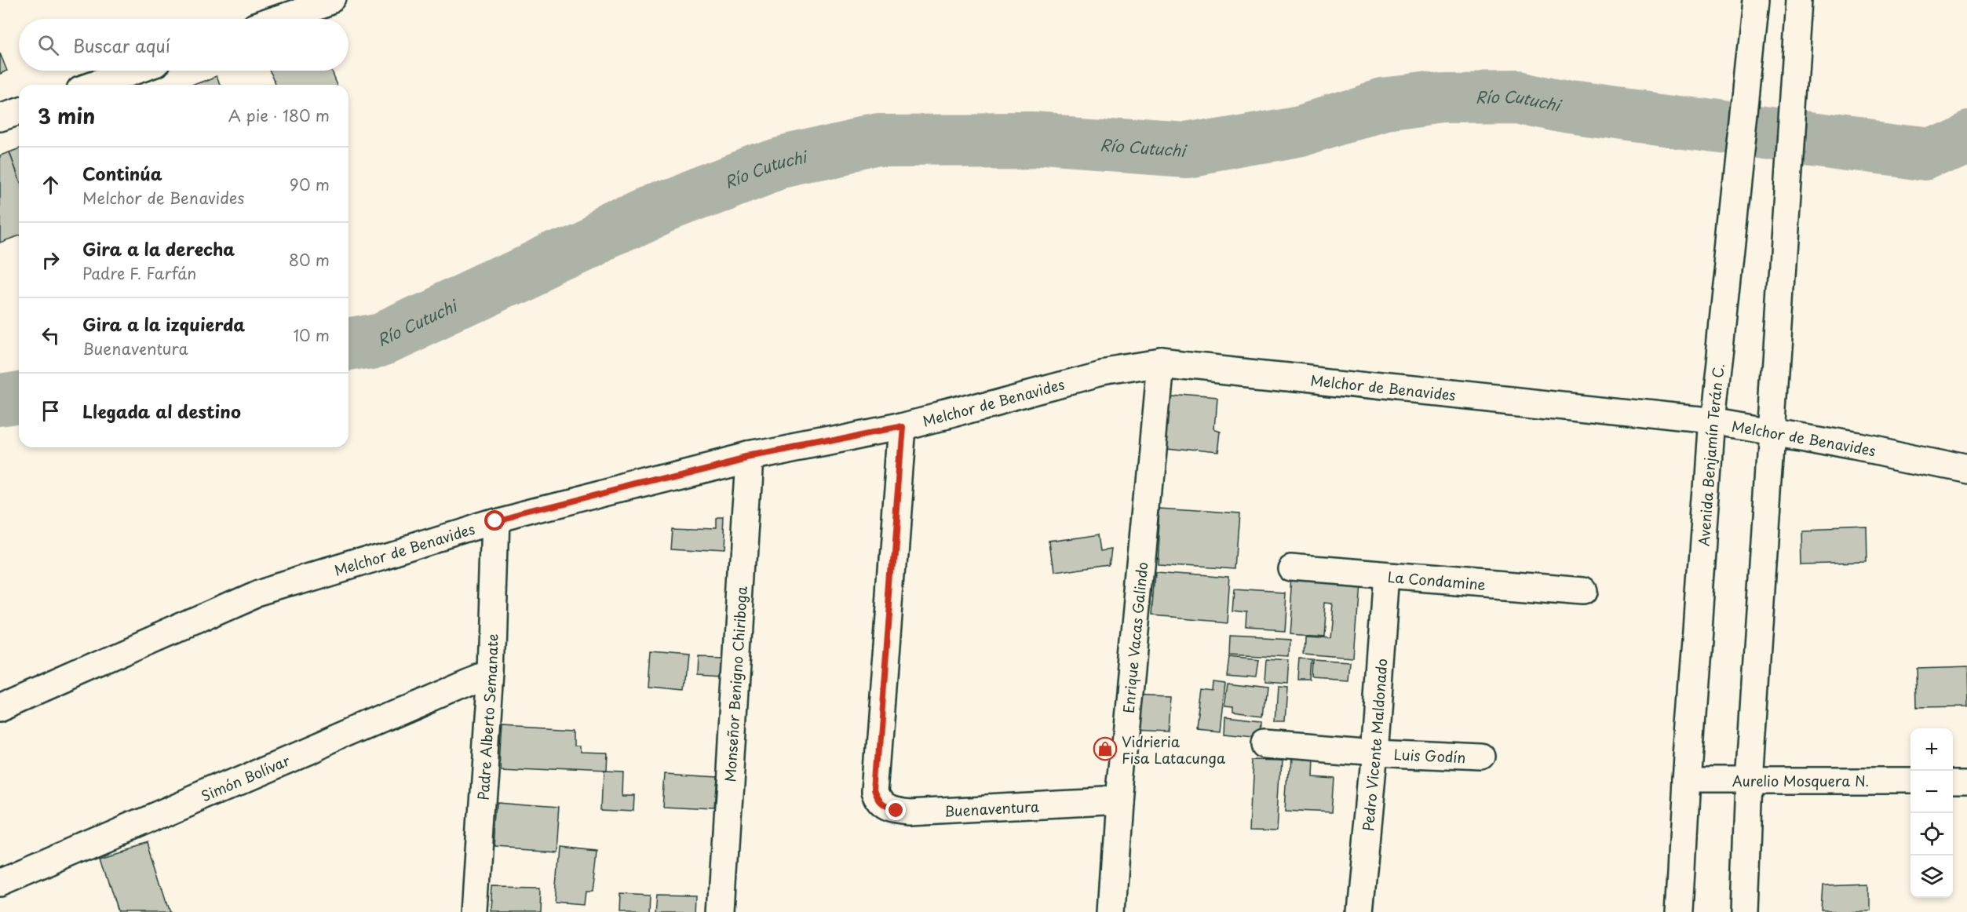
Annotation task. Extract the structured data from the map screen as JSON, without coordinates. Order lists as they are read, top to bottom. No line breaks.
{"streets":{"street":["Melchor de Benavides","Avenida Benjamín Terán C.","La Condamine","Enrique Vacas Galindo","Monseñor Benigno Chiriboga","Padre Alberto Semanate","Pedro Vicente Maldonado","Luis Godín","Simón Bolívar","Aurelio Mosquera N.","Buenaventura"]},"crossings":[["Melchor de Benavides","Avenida Benjamín Terán C."],["Melchor de Benavides","Enrique Vacas Galindo"],["Melchor de Benavides","Monseñor Benigno Chiriboga"],["Melchor de Benavides","Padre Alberto Semanate"],["Melchor de Benavides","Buenaventura"],["Avenida Benjamín Terán C.","Aurelio Mosquera N."],["La Condamine","Pedro Vicente Maldonado"],["Enrique Vacas Galindo","Buenaventura"],["Padre Alberto Semanate","Simón Bolívar"],["Pedro Vicente Maldonado","Luis Godín"]],"water":["Río Cutuchi"],"places":{"shop":["Vidrieria Fisa Latacunga"]},"page":{"search":"Buscar aquí","heading":["3 min","A pie · 180 m"],"list":[["Continúa","Melchor de Benavides","90 m"],["Gira a la derecha","Padre F. Farfán","80 m"],["Gira a la izquierda","Buenaventura","10 m"],"Llegada al destino"],"map_buttons":["+","−"]}}
